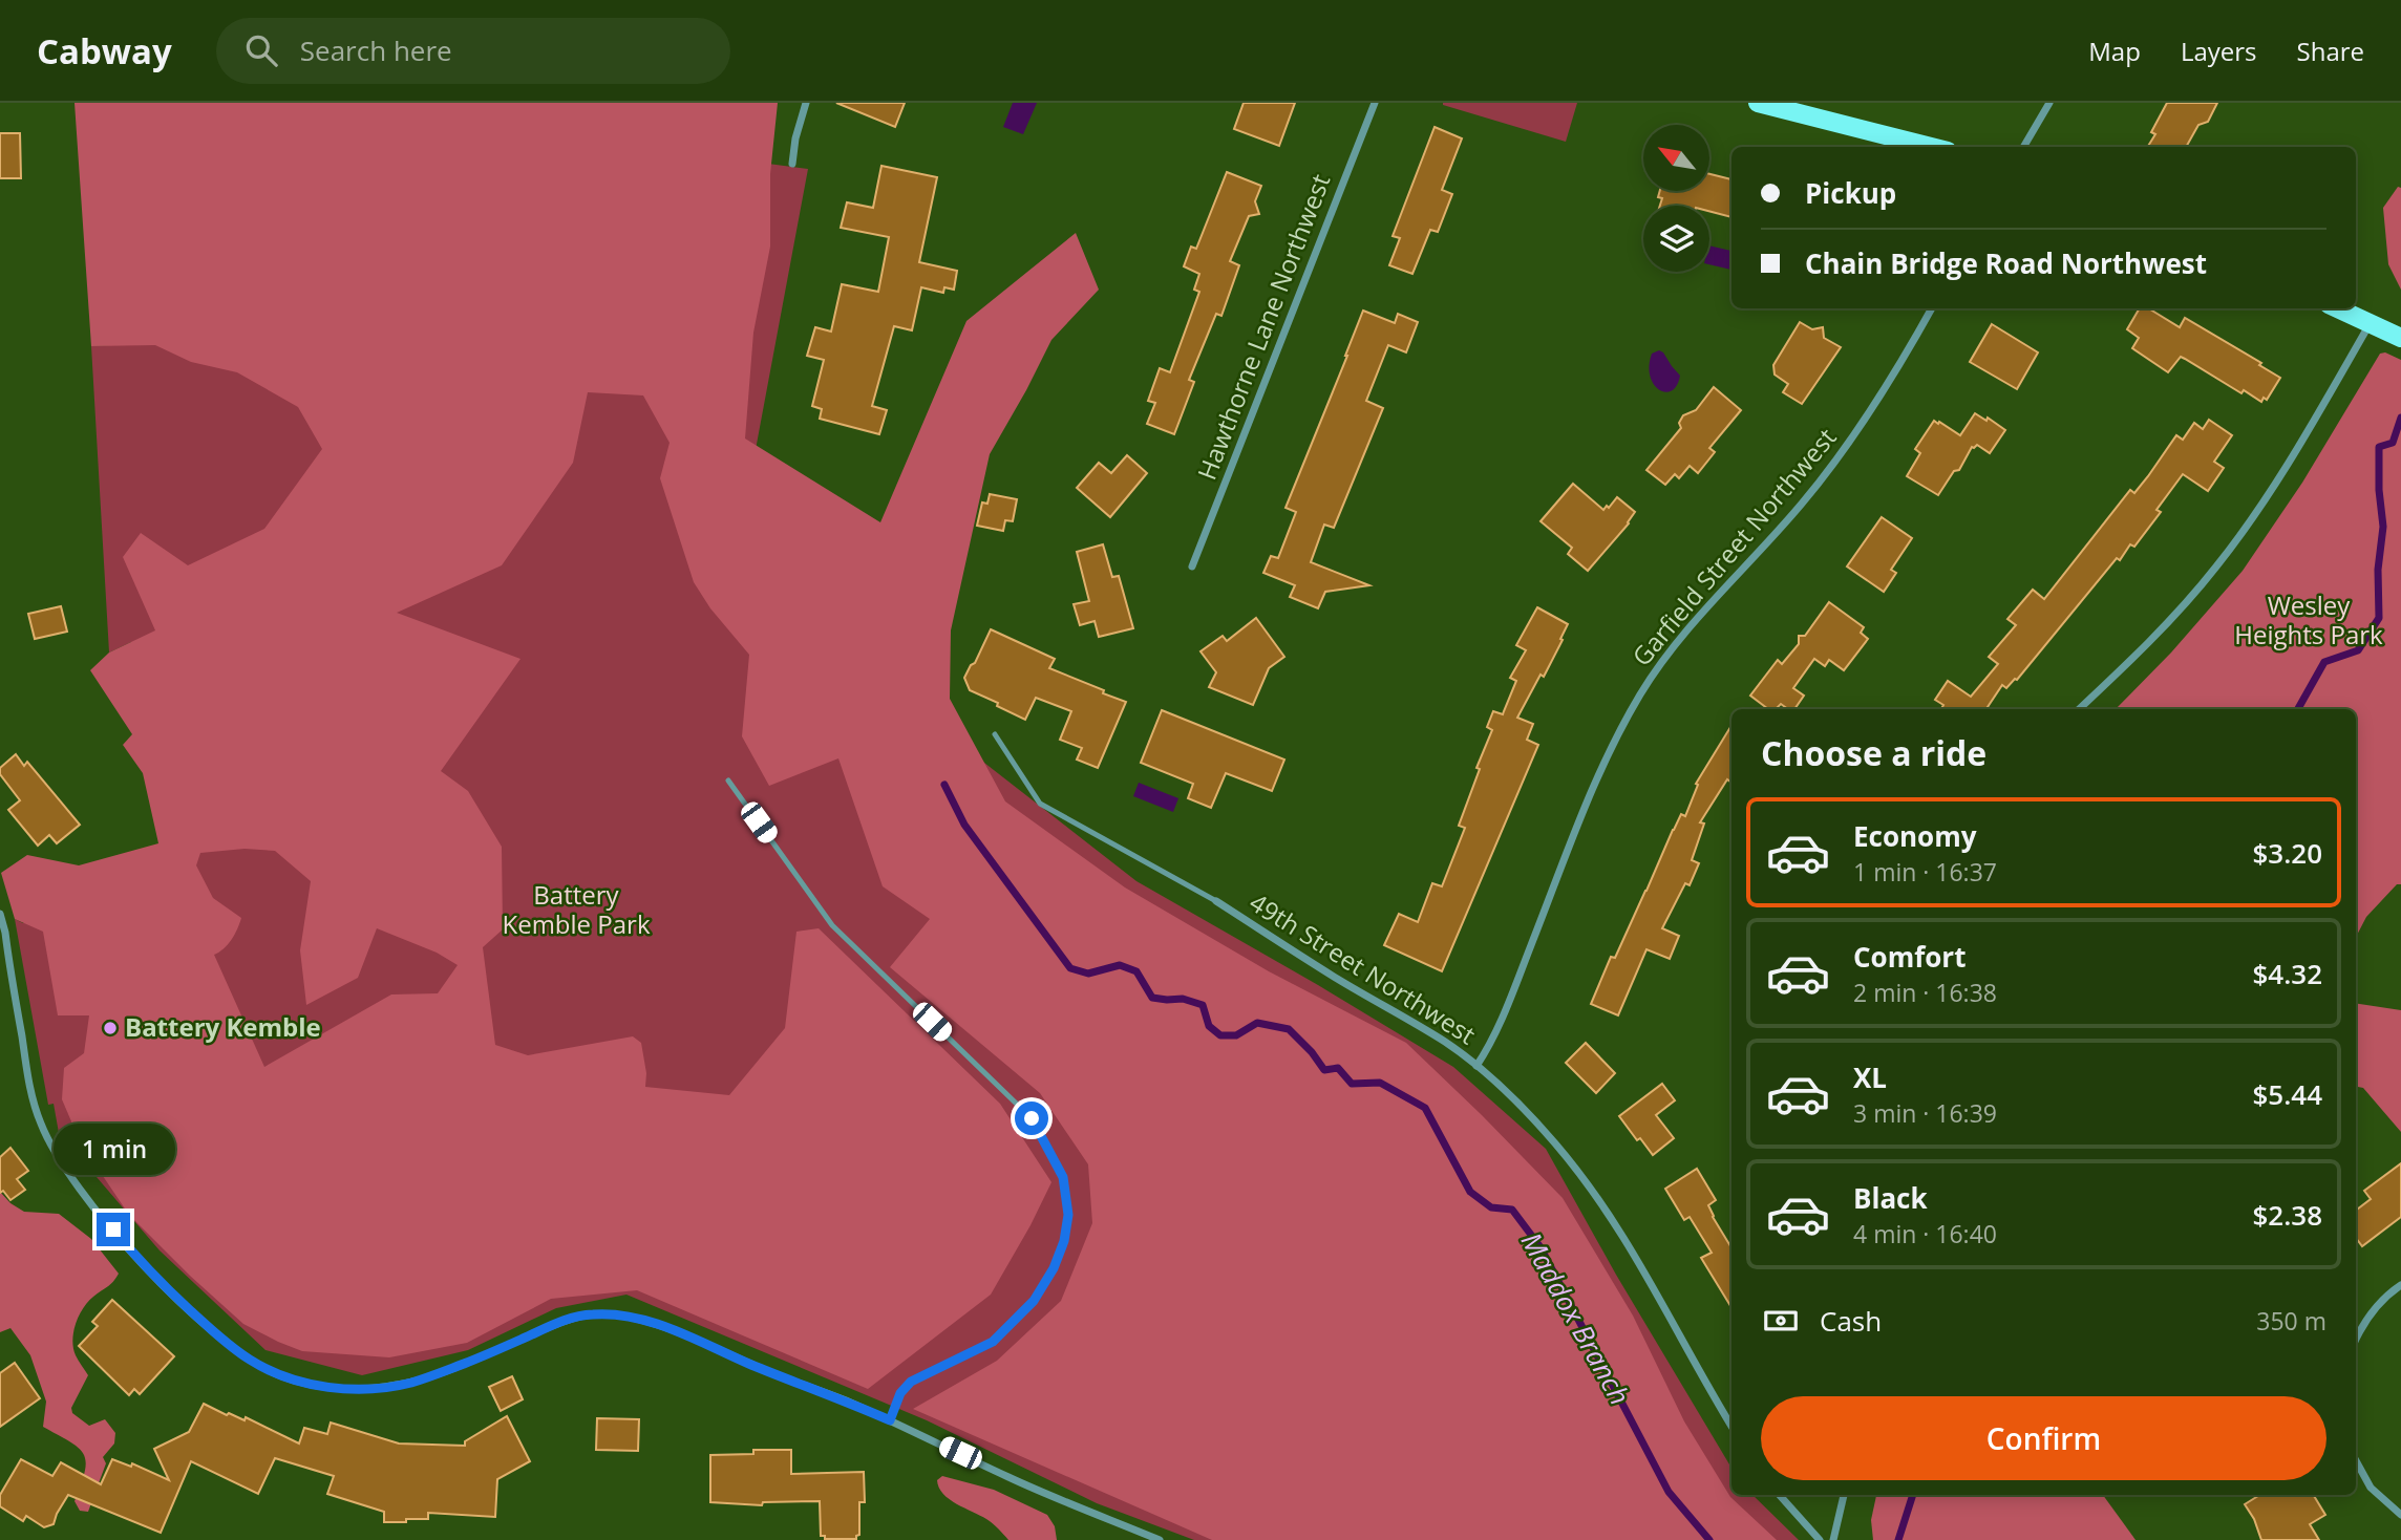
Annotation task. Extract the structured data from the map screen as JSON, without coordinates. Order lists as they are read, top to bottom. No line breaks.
{"streets":{"street":["Hawthorne Lane Northwest","Garfield Street Northwest","49th Street Northwest"]},"crossings":[["Garfield Street Northwest","49th Street Northwest"]],"water":["Maddox Branch"],"parks":["Wesley Heights Park","Battery Kemble Park"],"places":["Battery Kemble"],"north":"top left","page":{"header":"Cabway","search":"Search here","nav":["Map","Layers","Share"],"banner":["Pickup","Chain Bridge Road Northwest"],"heading":"Choose a ride","list":[{"name":"Economy","note":"1 min · 16:37","value":"$3.20"},{"name":"Comfort","note":"2 min · 16:38","value":"$4.32"},{"name":"XL","note":"3 min · 16:39","value":"$5.44"},{"name":"Black","note":"4 min · 16:40","value":"$2.38"}],"bubble":"1 min","pay":["Cash","350 m"],"buttons":"Confirm"}}
